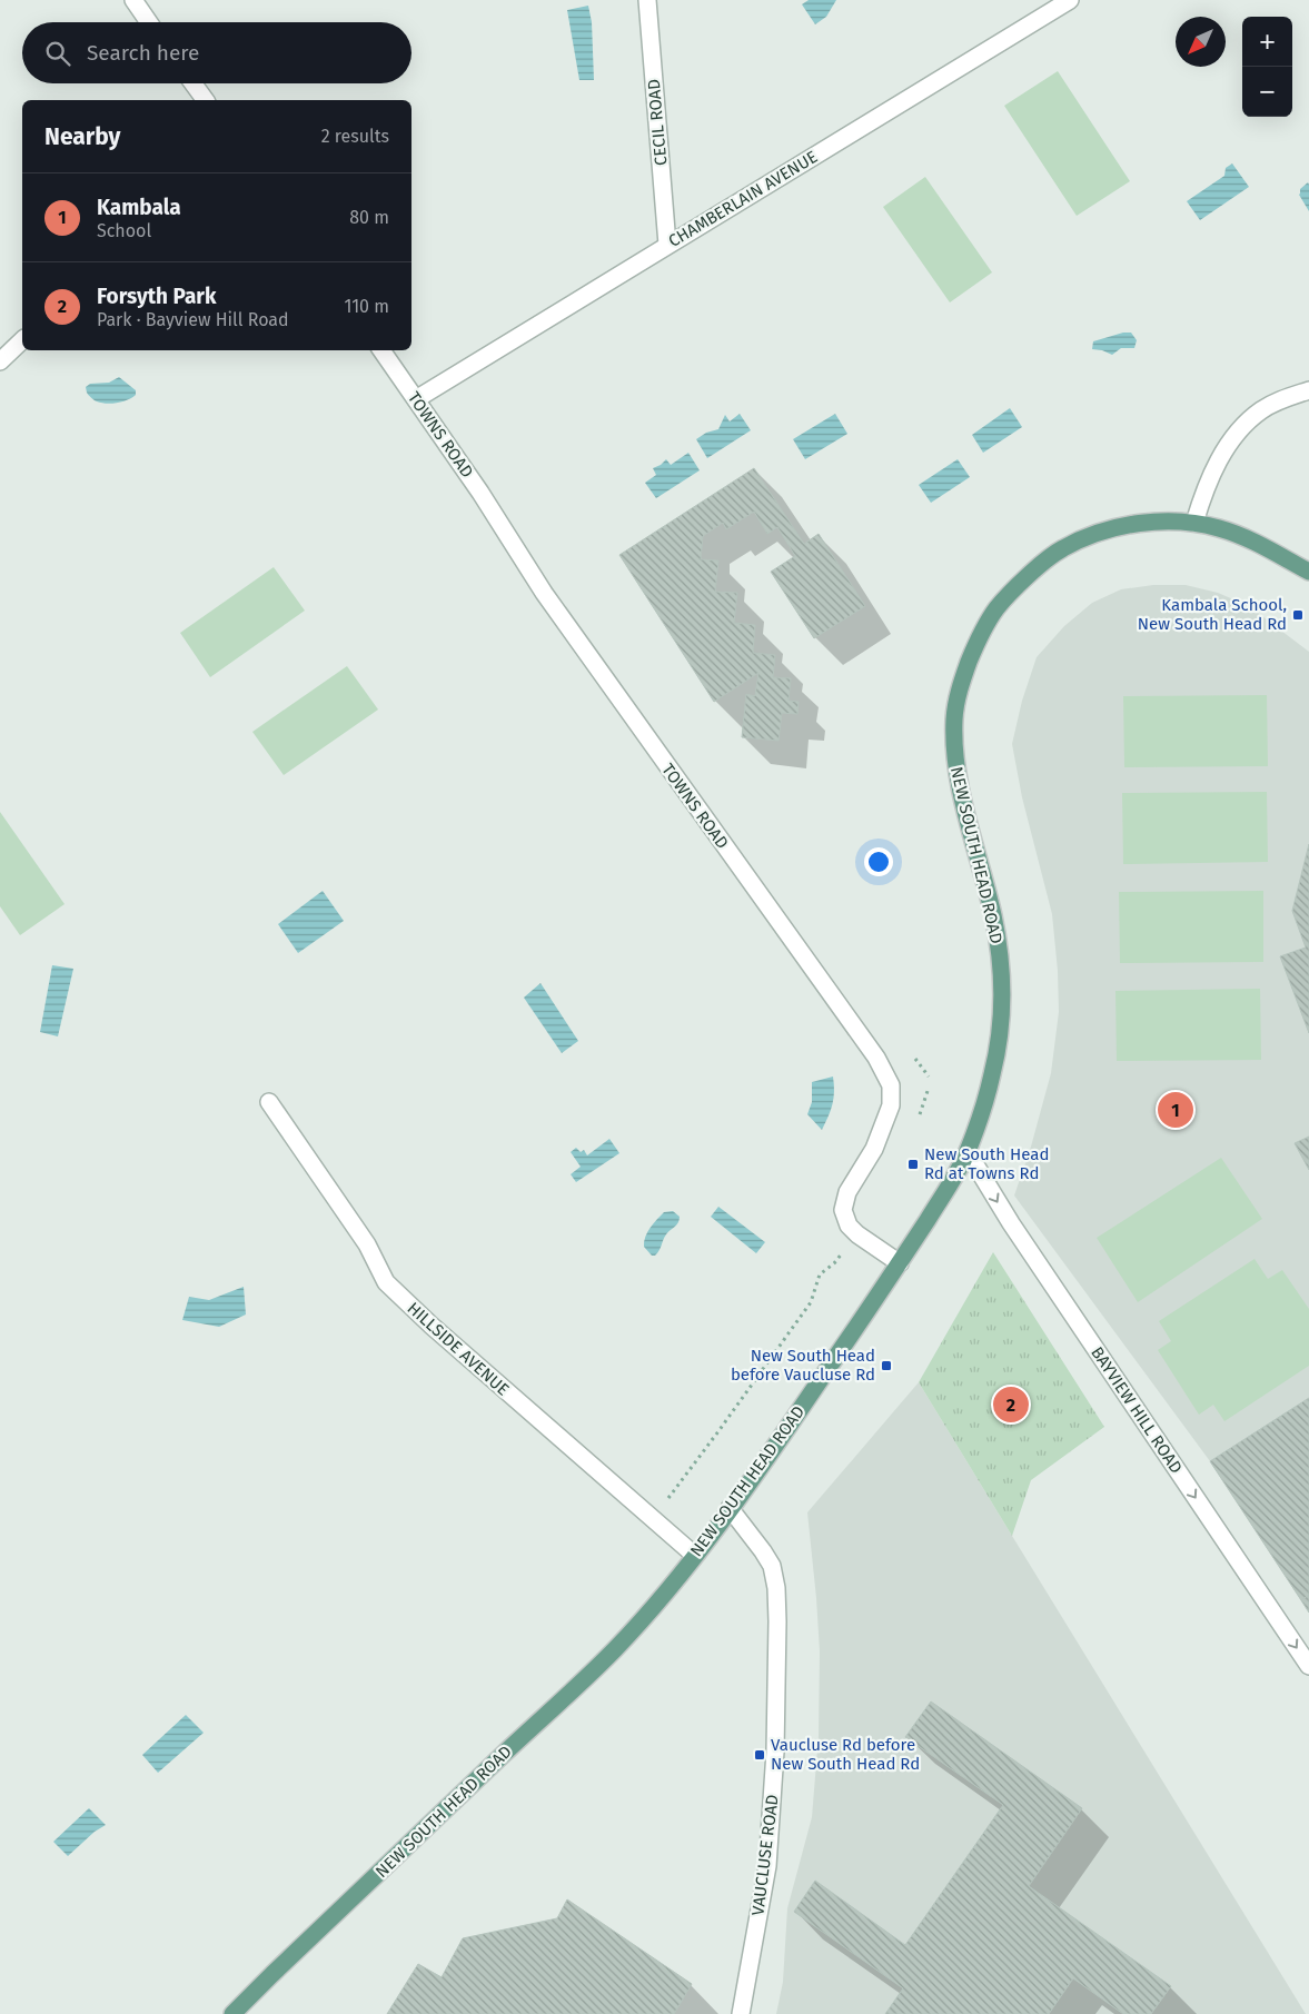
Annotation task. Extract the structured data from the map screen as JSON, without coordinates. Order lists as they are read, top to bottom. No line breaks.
{"streets":{"main road":["NEW SOUTH HEAD ROAD"],"street":["CECIL ROAD","CHAMBERLAIN AVENUE","TOWNS ROAD","HILLSIDE AVENUE","BAYVIEW HILL ROAD","VAUCLUSE ROAD"]},"crossings":[["CECIL ROAD","CHAMBERLAIN AVENUE"],["CHAMBERLAIN AVENUE","TOWNS ROAD"],["TOWNS ROAD","NEW SOUTH HEAD ROAD"],["NEW SOUTH HEAD ROAD","HILLSIDE AVENUE"],["NEW SOUTH HEAD ROAD","BAYVIEW HILL ROAD"],["NEW SOUTH HEAD ROAD","VAUCLUSE ROAD"]],"one_way":["BAYVIEW HILL ROAD"],"places":{"transit":["Kambala School, New South Head Rd","New South Head Rd at Towns Rd","New South Head before Vaucluse Rd","Vaucluse Rd before New South Head Rd"]},"north":"bottom left","page":{"map_buttons":["+","−"],"search":"Search here","heading":["Nearby","2 results"],"list":[{"mark":"1","name":"Kambala","note":"School","value":"80 m"},{"mark":"2","name":"Forsyth Park","note":"Park · Bayview Hill Road","value":"110 m"}],"pins":["1","2"]}}
